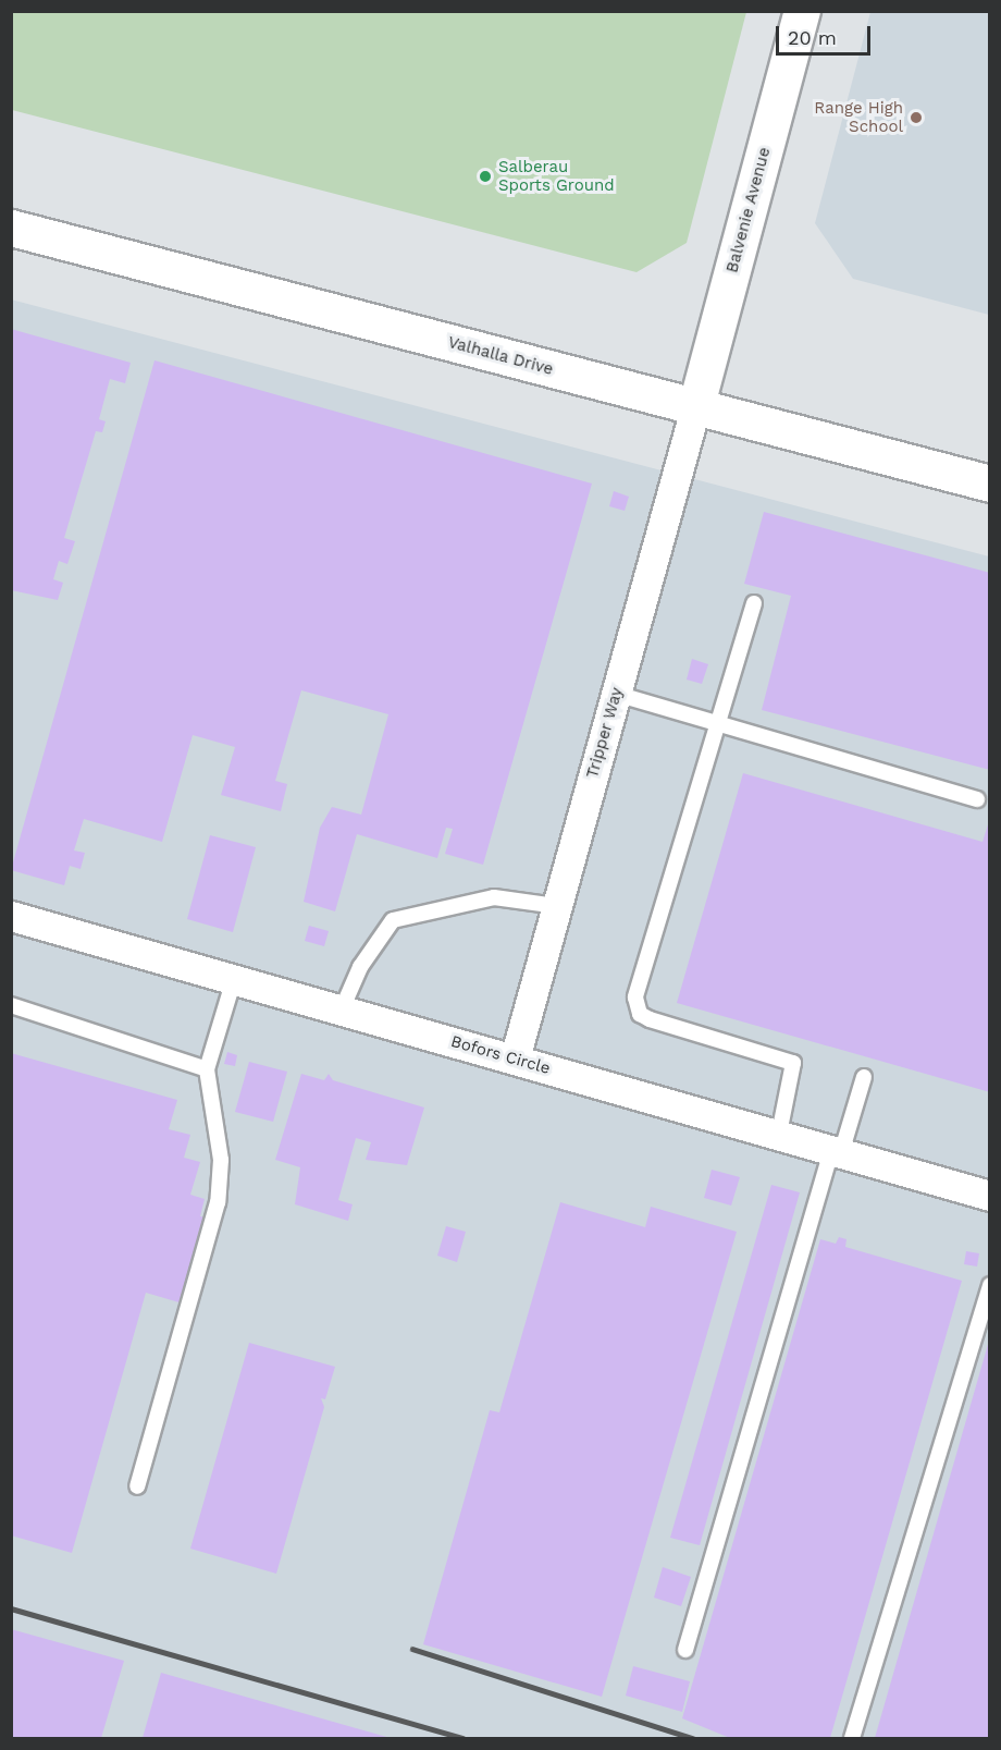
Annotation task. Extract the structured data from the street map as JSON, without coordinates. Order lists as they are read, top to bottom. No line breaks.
{"streets":{"main road":["Balvenie Avenue","Valhalla Drive"],"street":["Tripper Way","Bofors Circle"]},"crossings":[["Balvenie Avenue","Valhalla Drive"],["Balvenie Avenue","Tripper Way"],["Valhalla Drive","Tripper Way"],["Tripper Way","Bofors Circle"]],"places":["Range High School","Salberau Sports Ground"],"scale_bar":"20 m"}
